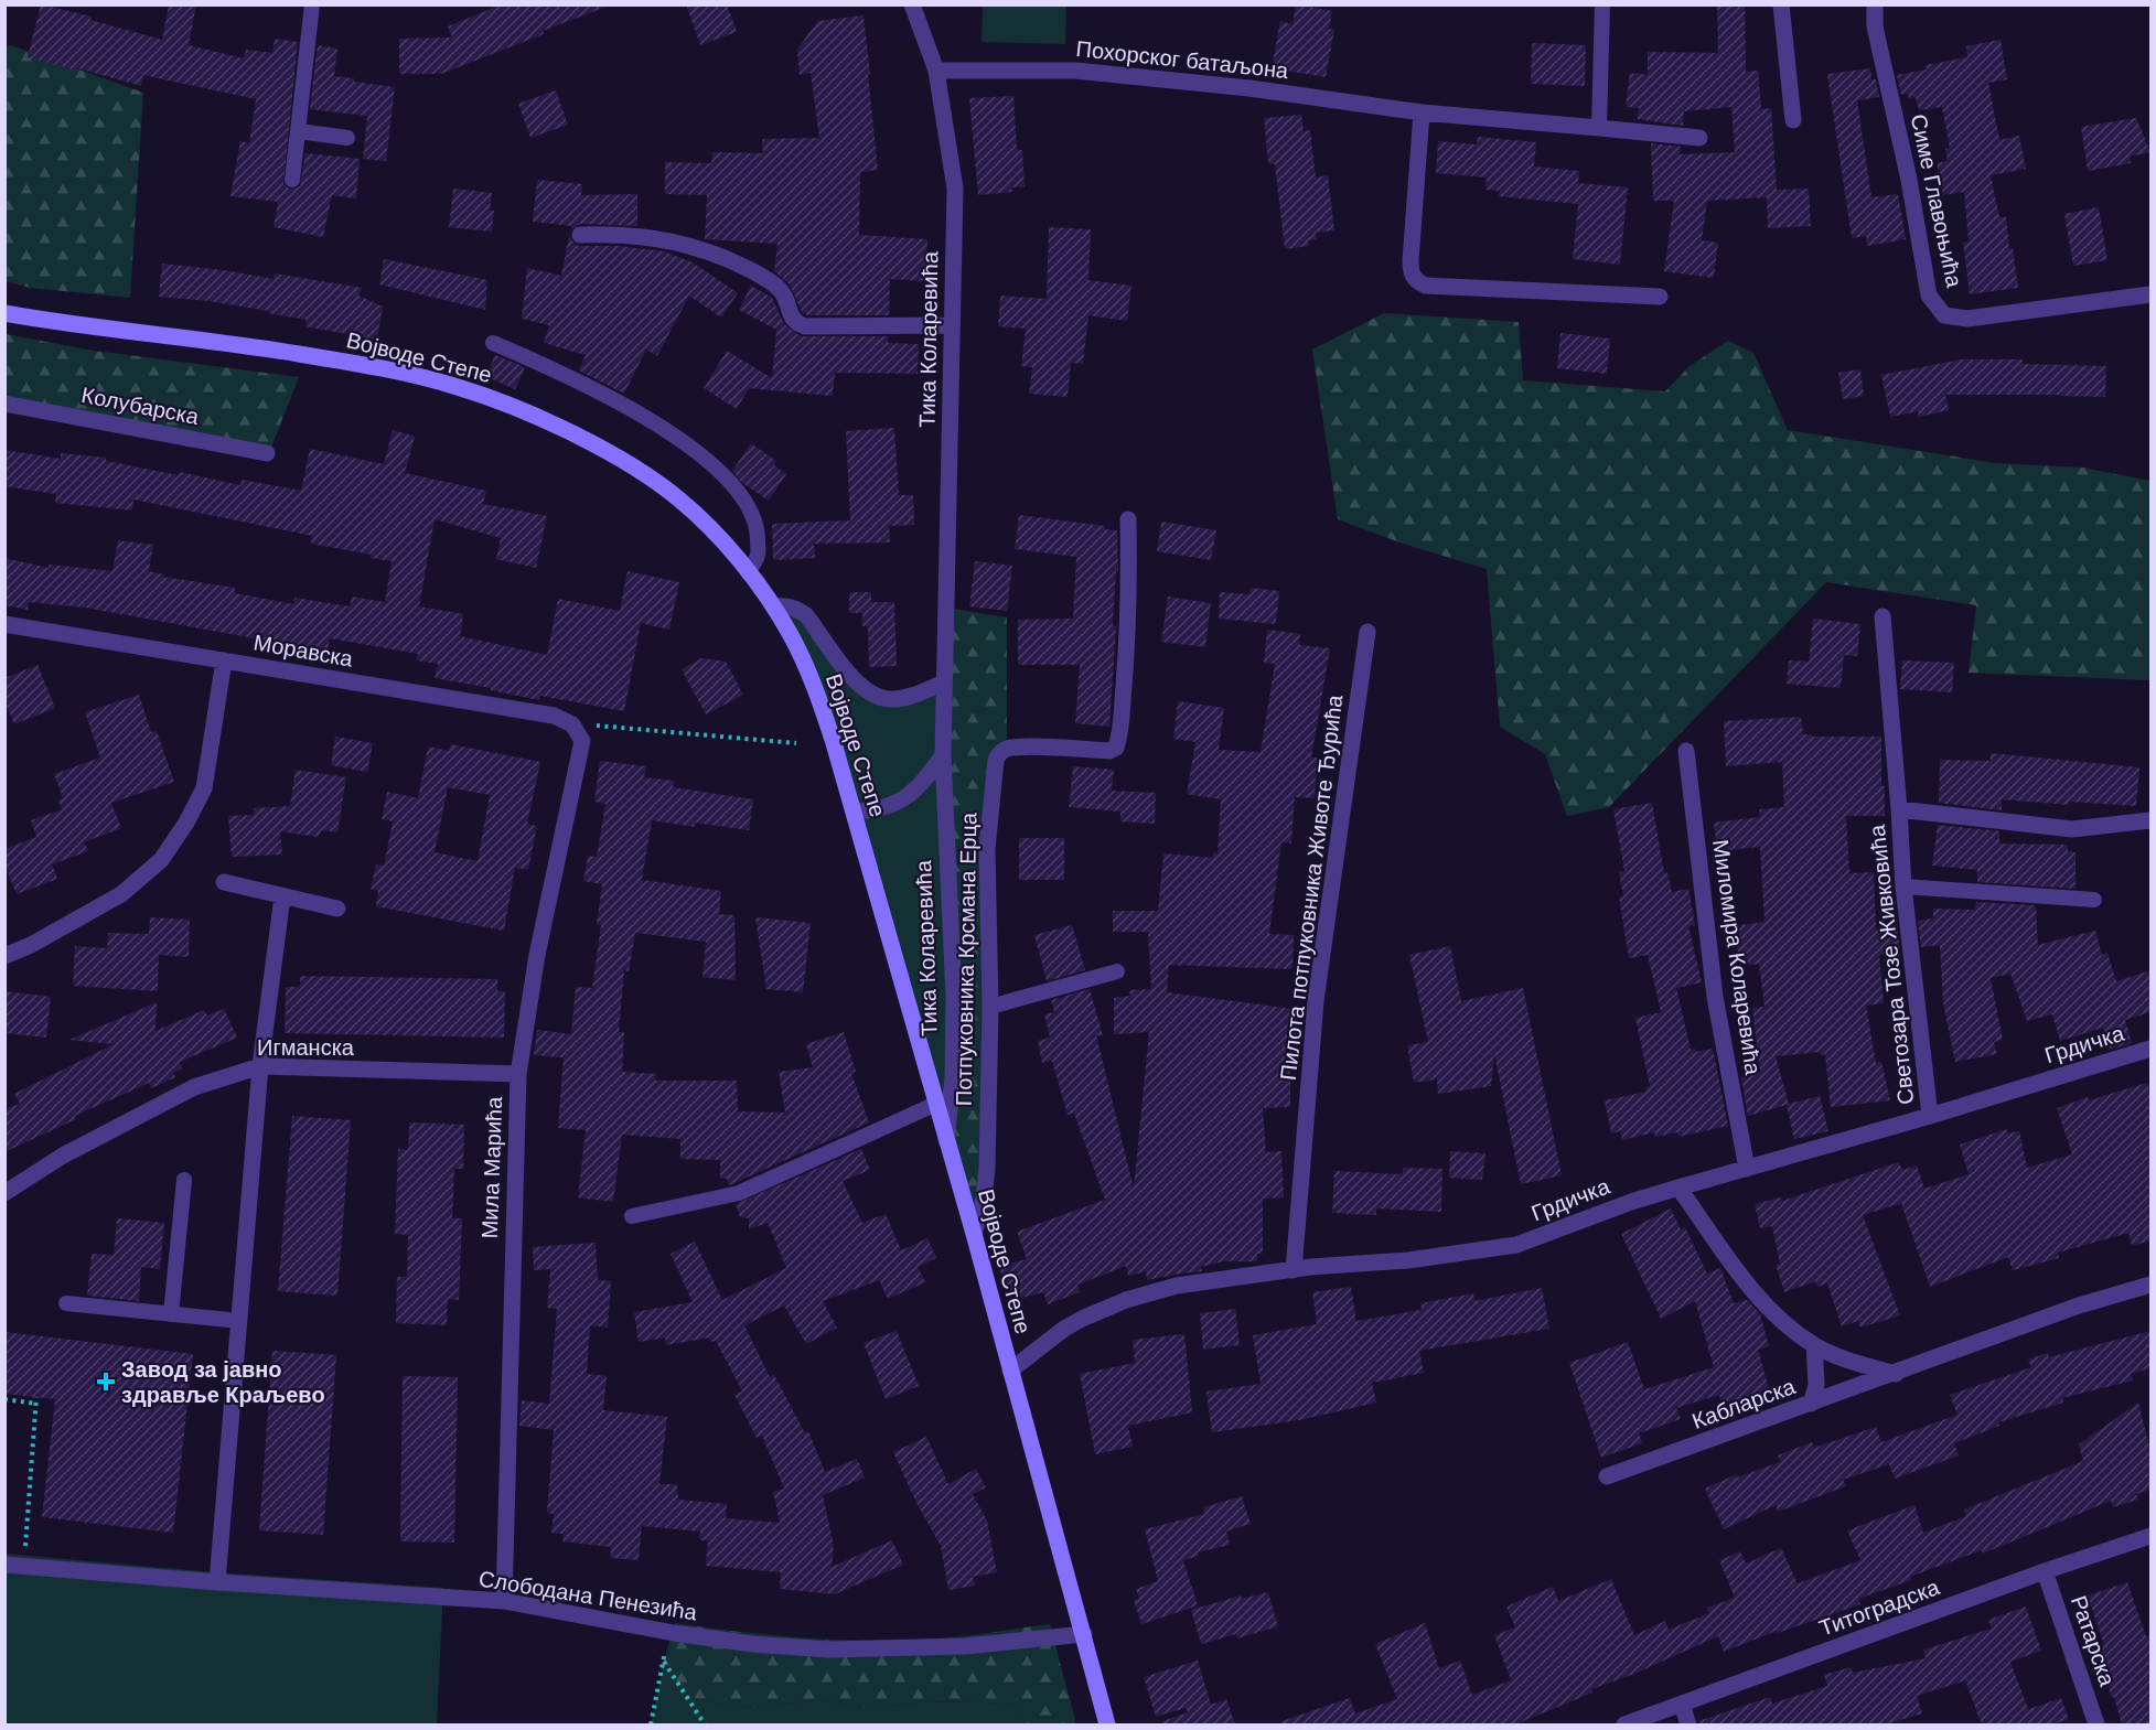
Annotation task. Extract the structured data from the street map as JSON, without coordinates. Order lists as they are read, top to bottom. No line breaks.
{"streets":{"street":["Похорског батаљона","Симе Главоњића","Тика Коларевића","Војводе Степе","Колубарска","Моравска","Пилота потпуковника Животе Ђурића","Миломира Коларевића","Потпуковника Крсмана Ерца","Светозара Тозе Живковића","Грдичка","Игманска","Мила Марића","Кабларска","Слободана Пенезића","Титоградска","Ратарска"]},"crossings":[["Похорског батаљона","Тика Коларевића"],["Тика Коларевића","Војводе Степе"],["Војводе Степе","Потпуковника Крсмана Ерца"],["Војводе Степе","Грдичка"],["Војводе Степе","Слободана Пенезића"],["Моравска","Мила Марића"],["Пилота потпуковника Животе Ђурића","Грдичка"],["Миломира Коларевића","Грдичка"],["Светозара Тозе Живковића","Грдичка"],["Игманска","Мила Марића"],["Мила Марића","Слободана Пенезића"],["Титоградска","Ратарска"]],"places":{"health":["Завод за јавно здравље Краљево"]}}
